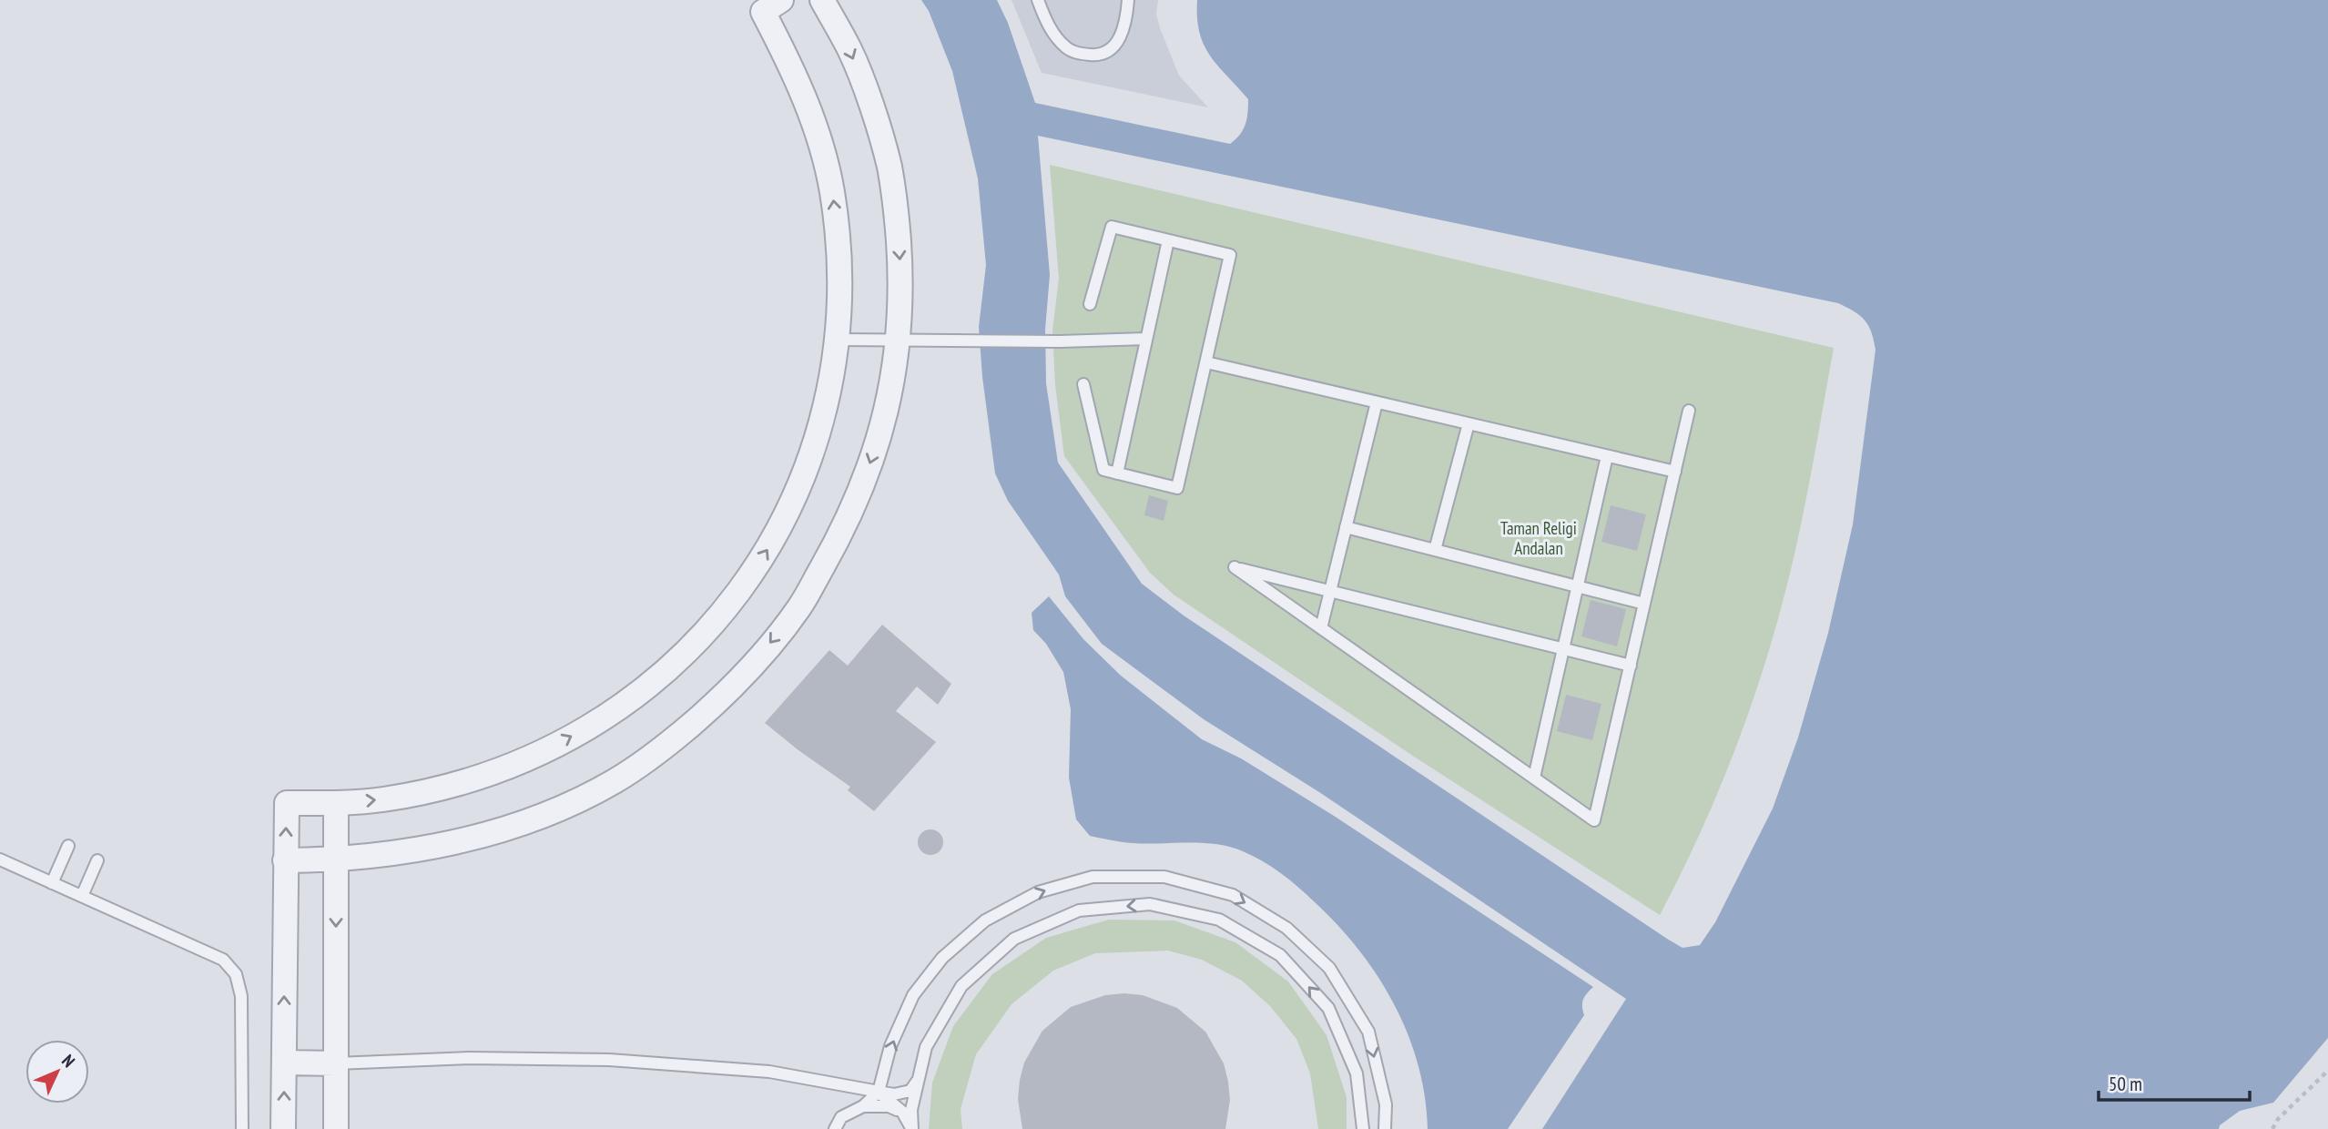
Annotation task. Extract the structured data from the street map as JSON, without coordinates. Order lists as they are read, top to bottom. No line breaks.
{"parks":["Taman Religi Andalan"],"scale_bar":"50 m","north":"top right"}
